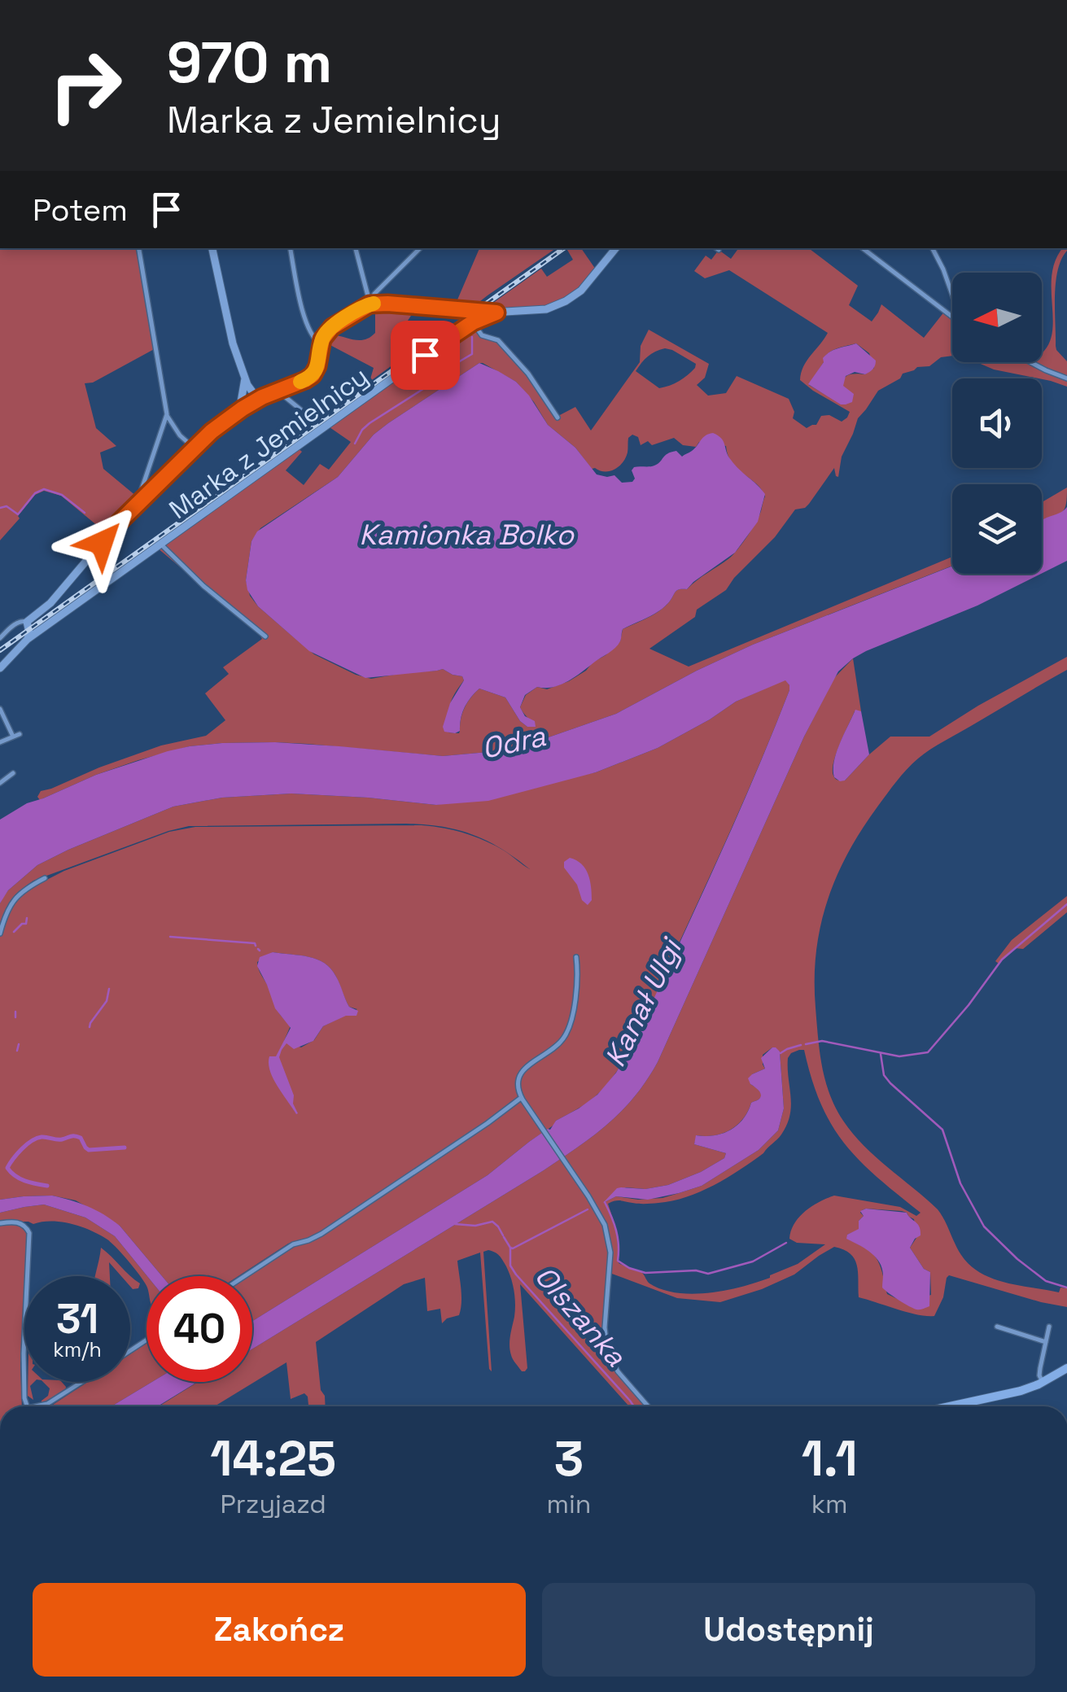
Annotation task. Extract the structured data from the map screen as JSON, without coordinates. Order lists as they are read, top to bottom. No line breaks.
{"streets":{"street":["Marka z Jemielnicy"]},"water":["Kamionka Bolko","Odra","Kanał Ulgi","Olszanka"],"north":"left","page":{"turn":["970 m","Marka z Jemielnicy"],"then":"Potem","speed":"31 km/h","limit":"40","eta":["14:25","Przyjazd","3","min","1.1","km"],"buttons":["Zakończ","Udostępnij"]}}
